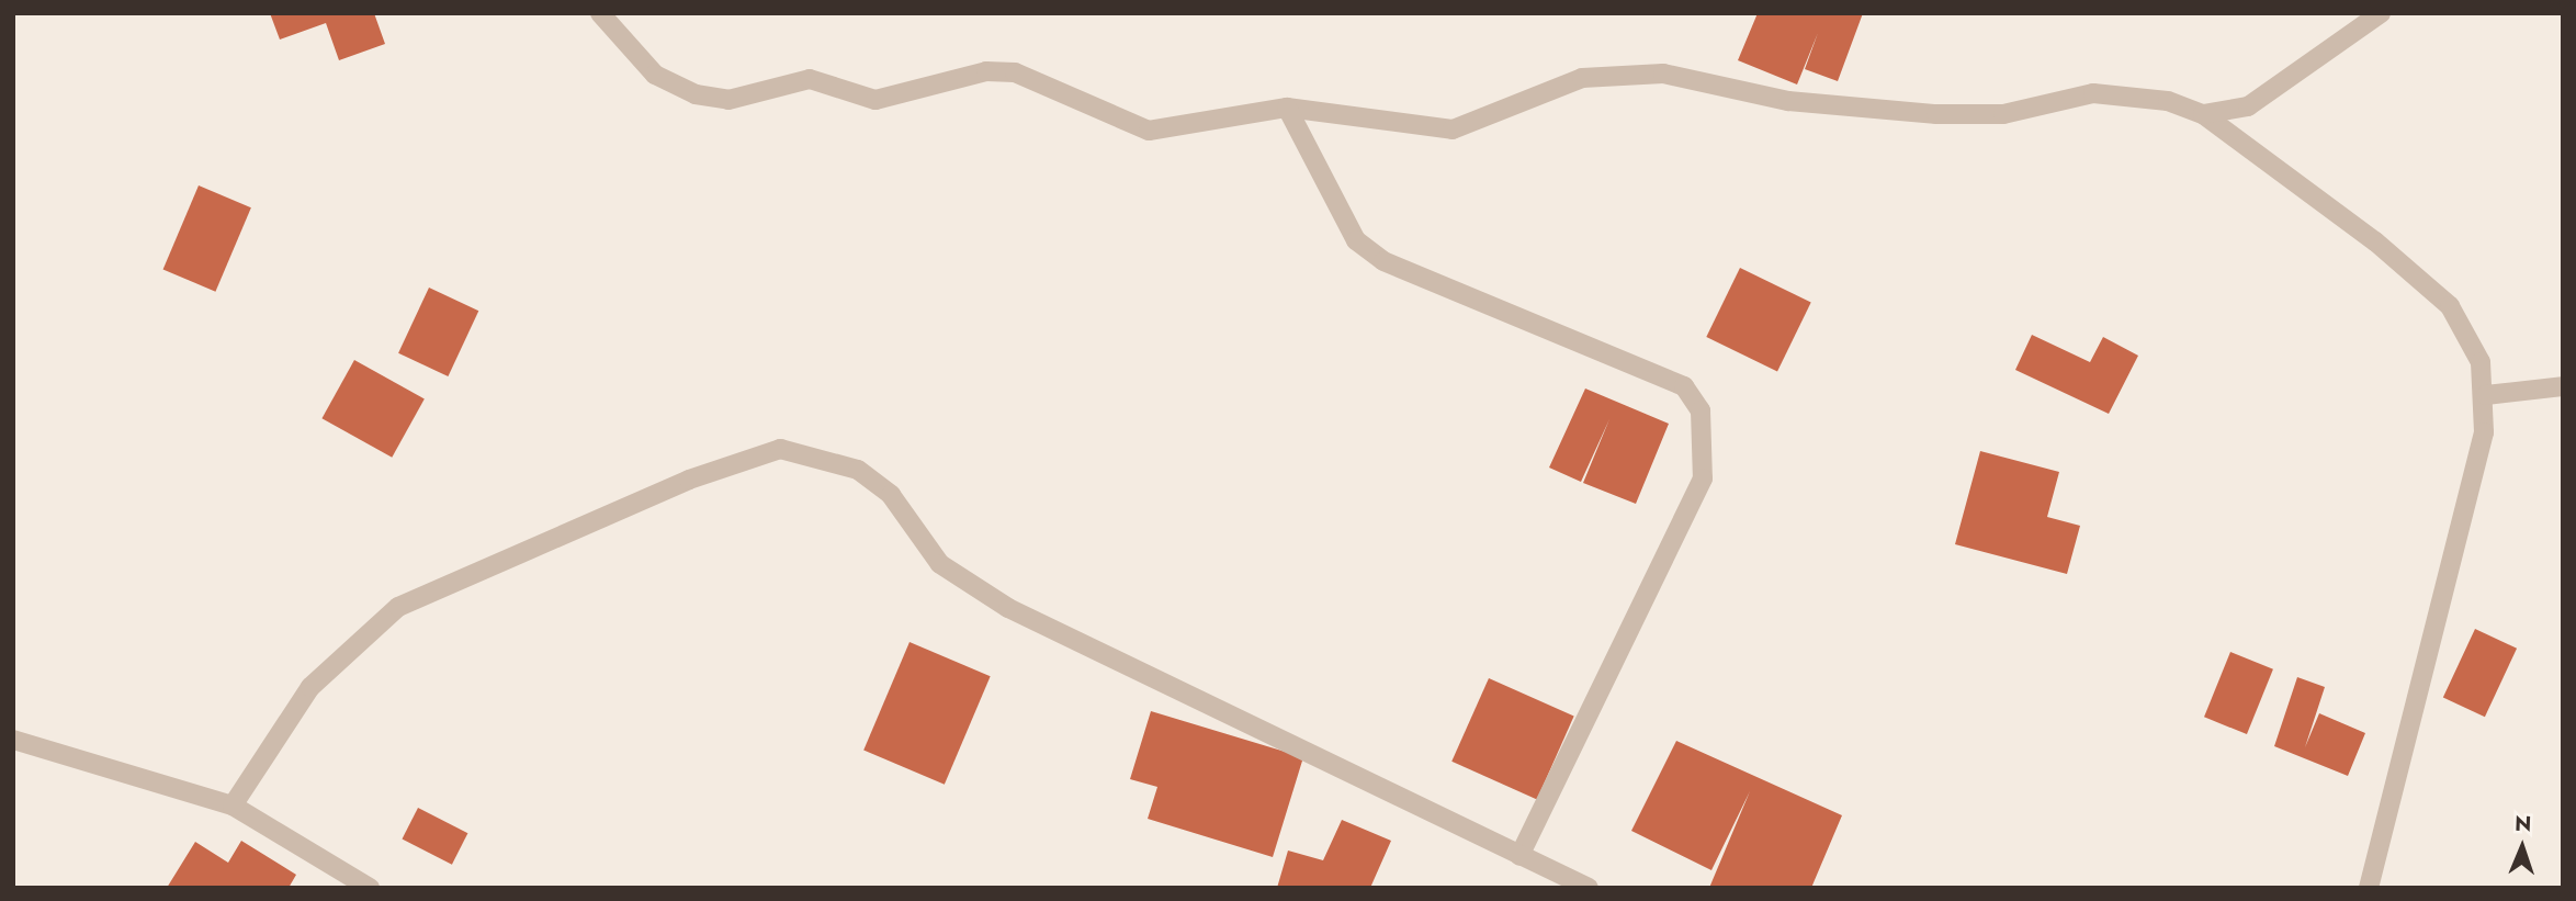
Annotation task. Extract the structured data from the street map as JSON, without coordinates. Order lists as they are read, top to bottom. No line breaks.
{"north":"top"}
